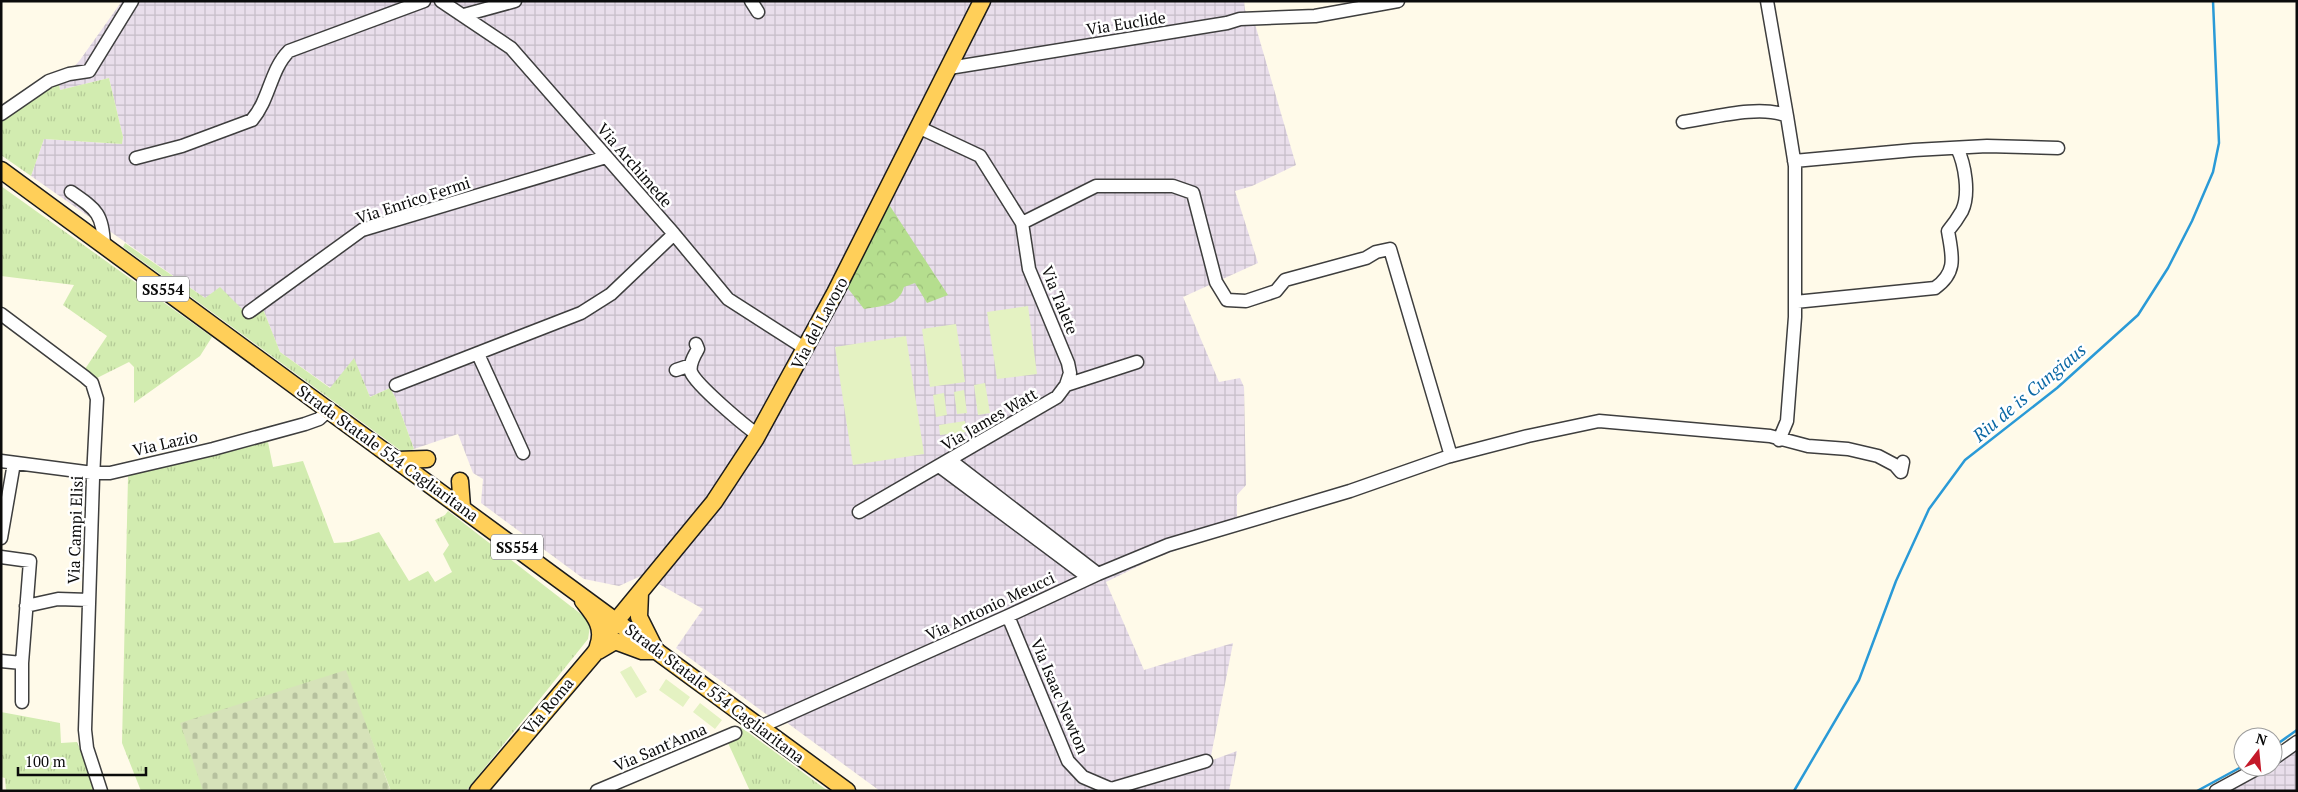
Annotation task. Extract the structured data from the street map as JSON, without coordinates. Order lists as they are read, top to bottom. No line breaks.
{"streets":{"main road":["SS554","Via del Lavoro","Strada Statale 554 Cagliaritana","Via Roma"],"street":["Via Euclide","Via Archimede","Via Enrico Fermi","Via Talete","Via James Watt","Via Lazio","Via Campi Elisi","Via Antonio Meucci","Via Isaac Newton","Via Sant'Anna"]},"crossings":[["Via Euclide","Via del Lavoro"],["Via Archimede","Via Enrico Fermi"],["Via Archimede","Via del Lavoro"],["Via Talete","Via del Lavoro"],["Via Talete","Via James Watt"],["Via del Lavoro","Strada Statale 554 Cagliaritana"],["Via del Lavoro","Via Roma"],["Via Lazio","Strada Statale 554 Cagliaritana"],["Via Lazio","Via Campi Elisi"],["Strada Statale 554 Cagliaritana","Via Antonio Meucci"],["Strada Statale 554 Cagliaritana","Via Roma"],["Via Antonio Meucci","Via Isaac Newton"]],"water":["Riu de is Cungiaus"],"scale_bar":"100 m","north":"top"}
